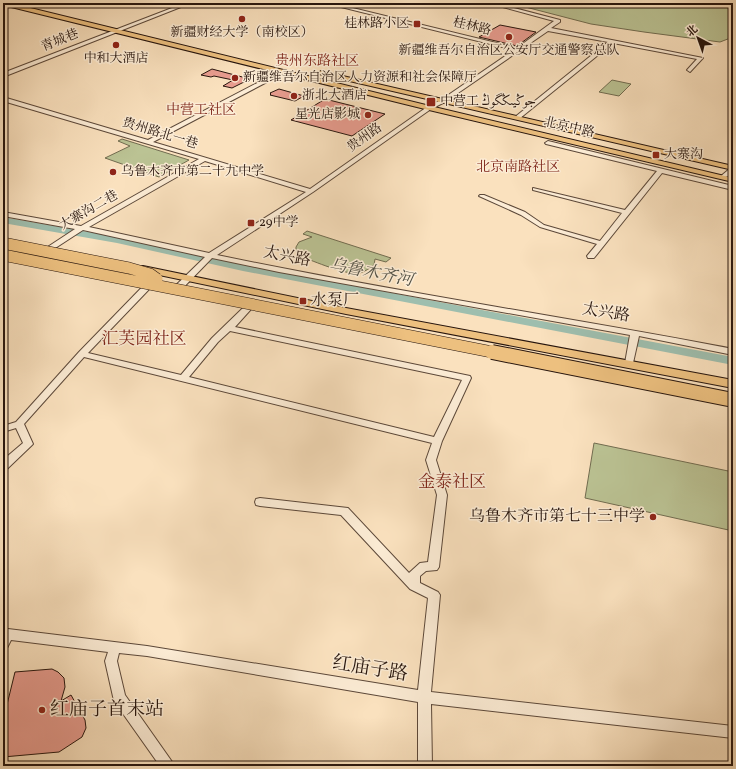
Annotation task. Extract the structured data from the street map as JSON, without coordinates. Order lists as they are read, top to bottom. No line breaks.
{"streets":{"main road":["北京中路"],"street":["桂林路","青城巷","贵州路北一巷","贵州路","大寨沟二巷","太兴路","红庙子路"]},"crossings":[["桂林路","贵州路"],["青城巷","北京中路"],["北京中路","贵州路"],["贵州路北一巷","贵州路"],["贵州路北一巷","大寨沟二巷"],["贵州路","太兴路"],["大寨沟二巷","太兴路"]],"districts":["贵州东路社区","中营工社区","北京南路社区","汇芙园社区","金泰社区"],"water":["乌鲁木齐河"],"places":{"other":["新疆财经大学（南校区）","新疆维吾尔自治区公安厅交通警察总队","中和大酒店","新疆维吾尔自治区人力资源和社会保障厅","浙北大酒店","星光店影城","乌鲁木齐市第二十九中学","乌鲁木齐市第七十三中学","红庙子首末站"],"transit":["桂林路小区","中营工 جوڭيىڭگوڭ","大寨沟","29中学","水泵厂"]},"north":"top left"}
